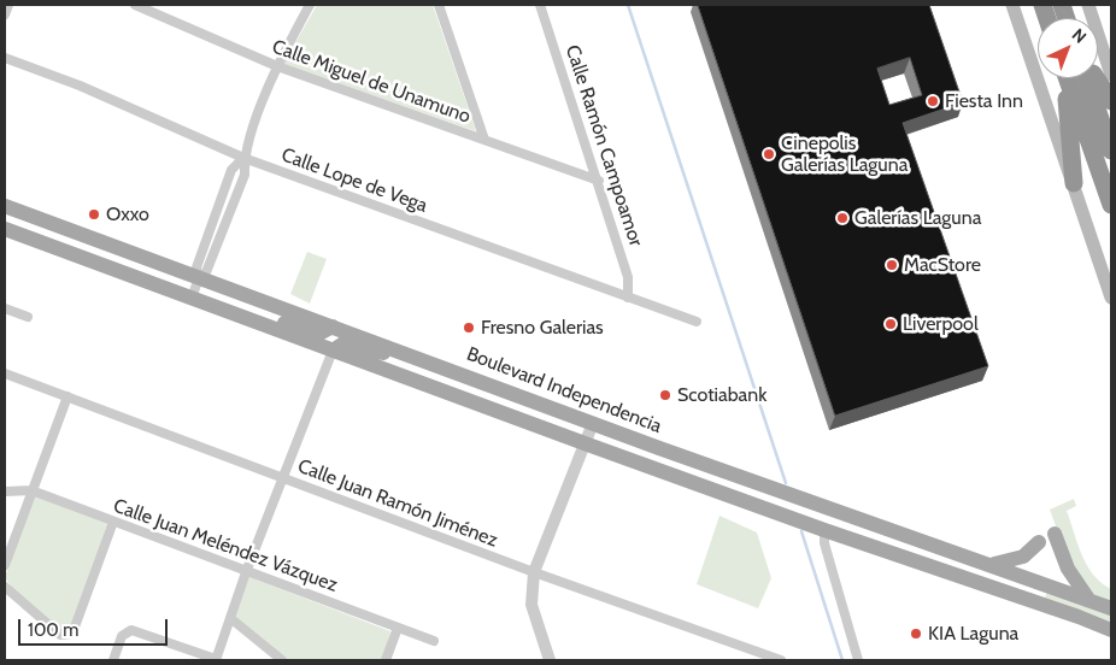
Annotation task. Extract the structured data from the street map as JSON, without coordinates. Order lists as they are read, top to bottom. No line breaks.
{"streets":{"main road":["Boulevard Independencia"],"street":["Calle Miguel de Unamuno","Calle Ramón Campoamor","Calle Lope de Vega","Calle Juan Ramón Jiménez","Calle Juan Meléndez Vázquez"]},"crossings":[["Calle Miguel de Unamuno","Calle Ramón Campoamor"],["Calle Ramón Campoamor","Calle Lope de Vega"]],"places":["Fiesta Inn","Cinepolis Galerías Laguna","Oxxo","Galerías Laguna","MacStore","Liverpool","Fresno Galerias","Scotiabank","KIA Laguna"],"scale_bar":"100 m","north":"top right"}
